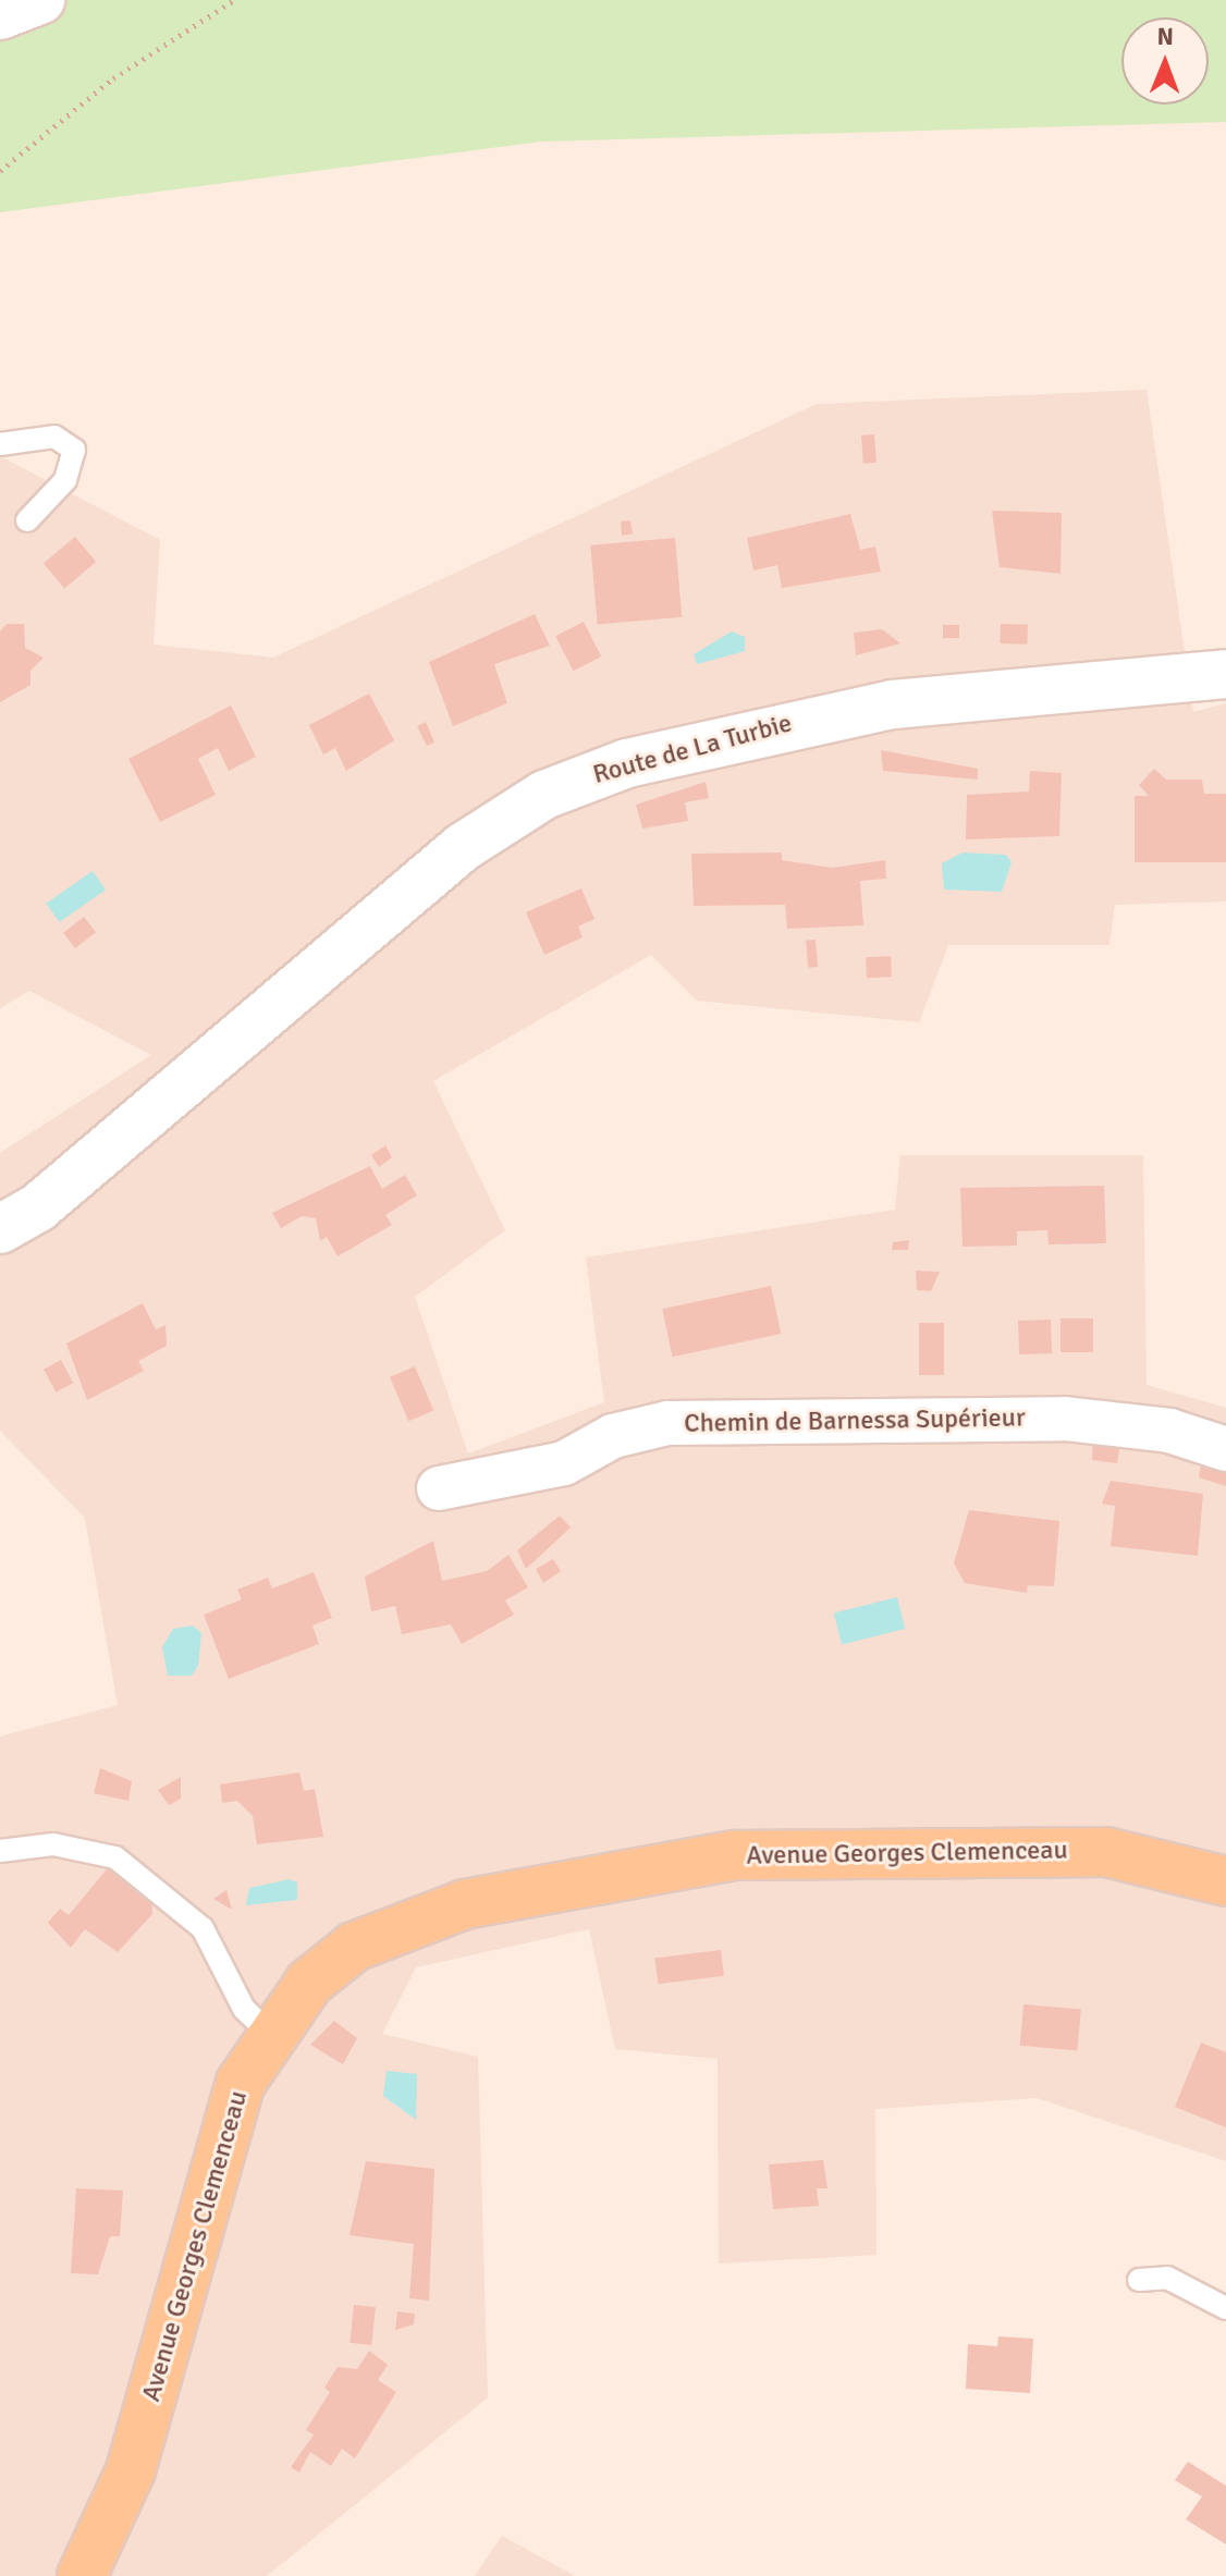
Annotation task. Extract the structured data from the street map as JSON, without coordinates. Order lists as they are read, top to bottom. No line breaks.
{"streets":{"main road":["Route de La Turbie","Avenue Georges Clemenceau"],"street":["Chemin de Barnessa Supérieur"]},"north":"top"}
